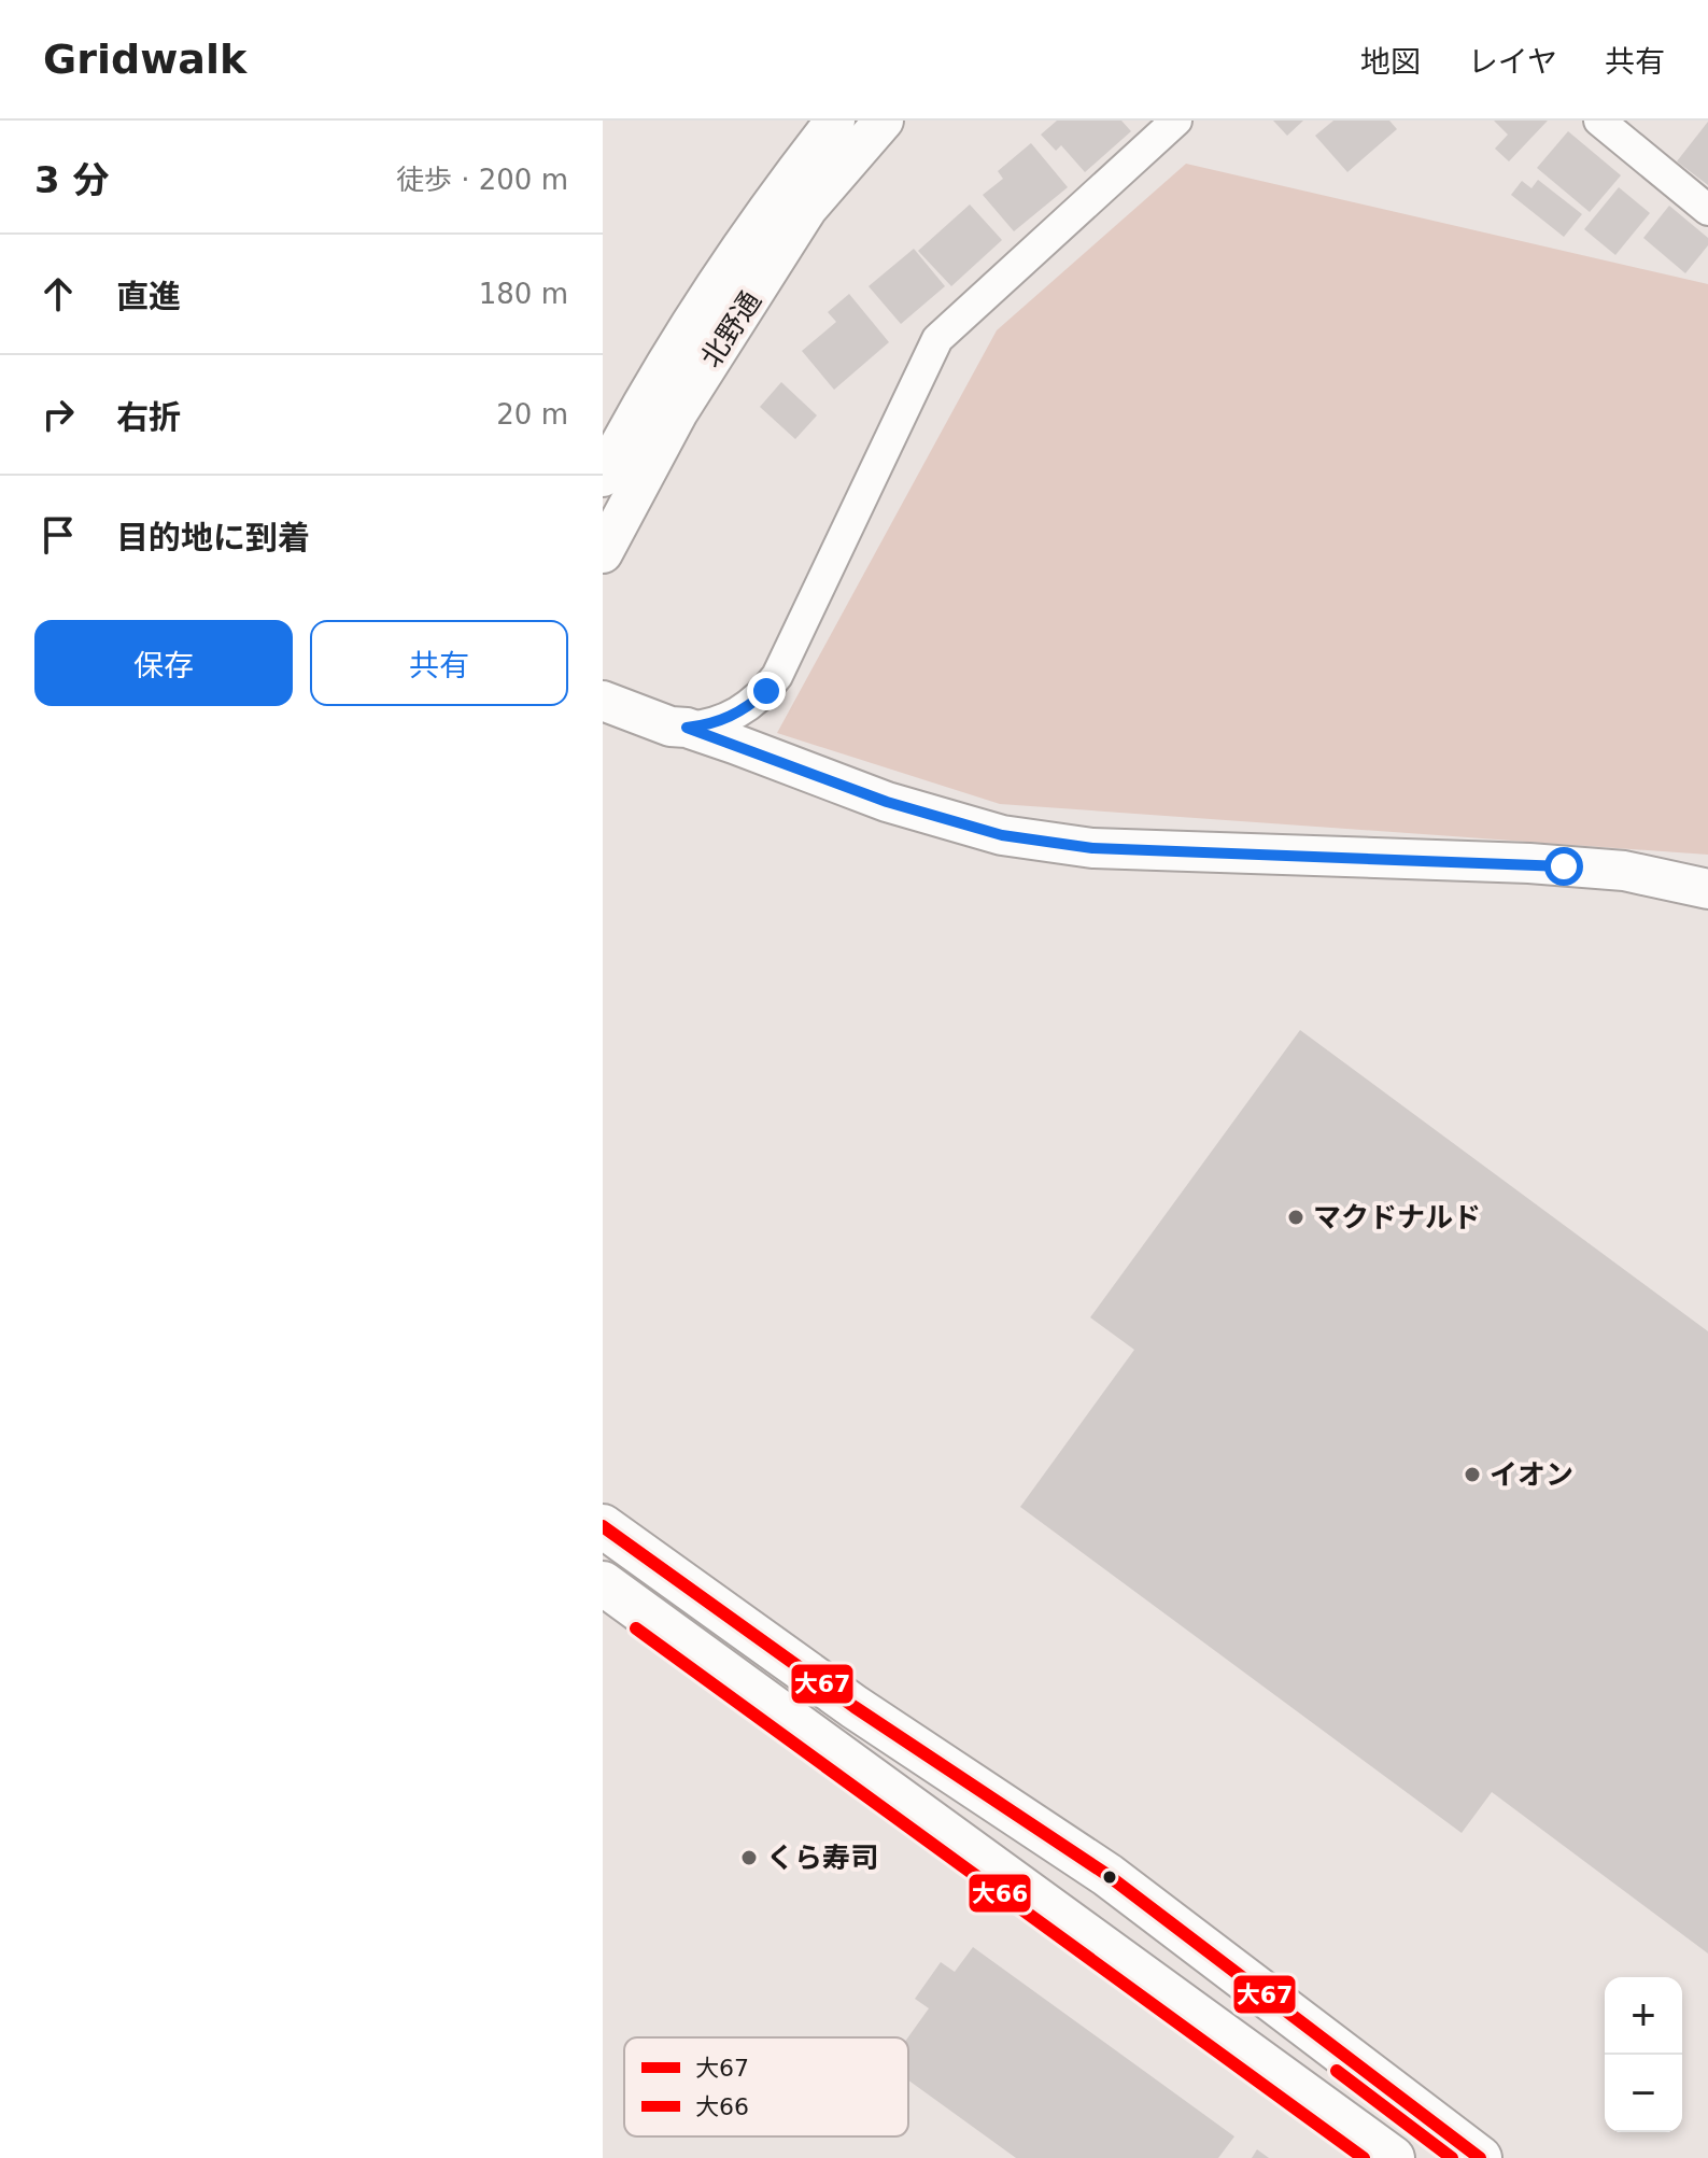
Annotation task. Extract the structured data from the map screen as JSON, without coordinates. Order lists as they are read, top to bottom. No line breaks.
{"streets":{"street":["北野通"]},"places":["マクドナルド","イオン","くら寿司"],"lines":["transit line 大67","transit line 大66"],"legend":["大67","大66"],"page":{"header":"Gridwalk","nav":["地図","レイヤ","共有"],"heading":["3 分","徒歩 · 200 m"],"list":[["直進","180 m"],["右折","20 m"],"目的地に到着"],"buttons":["保存","共有"],"map_buttons":["+","−"]}}
